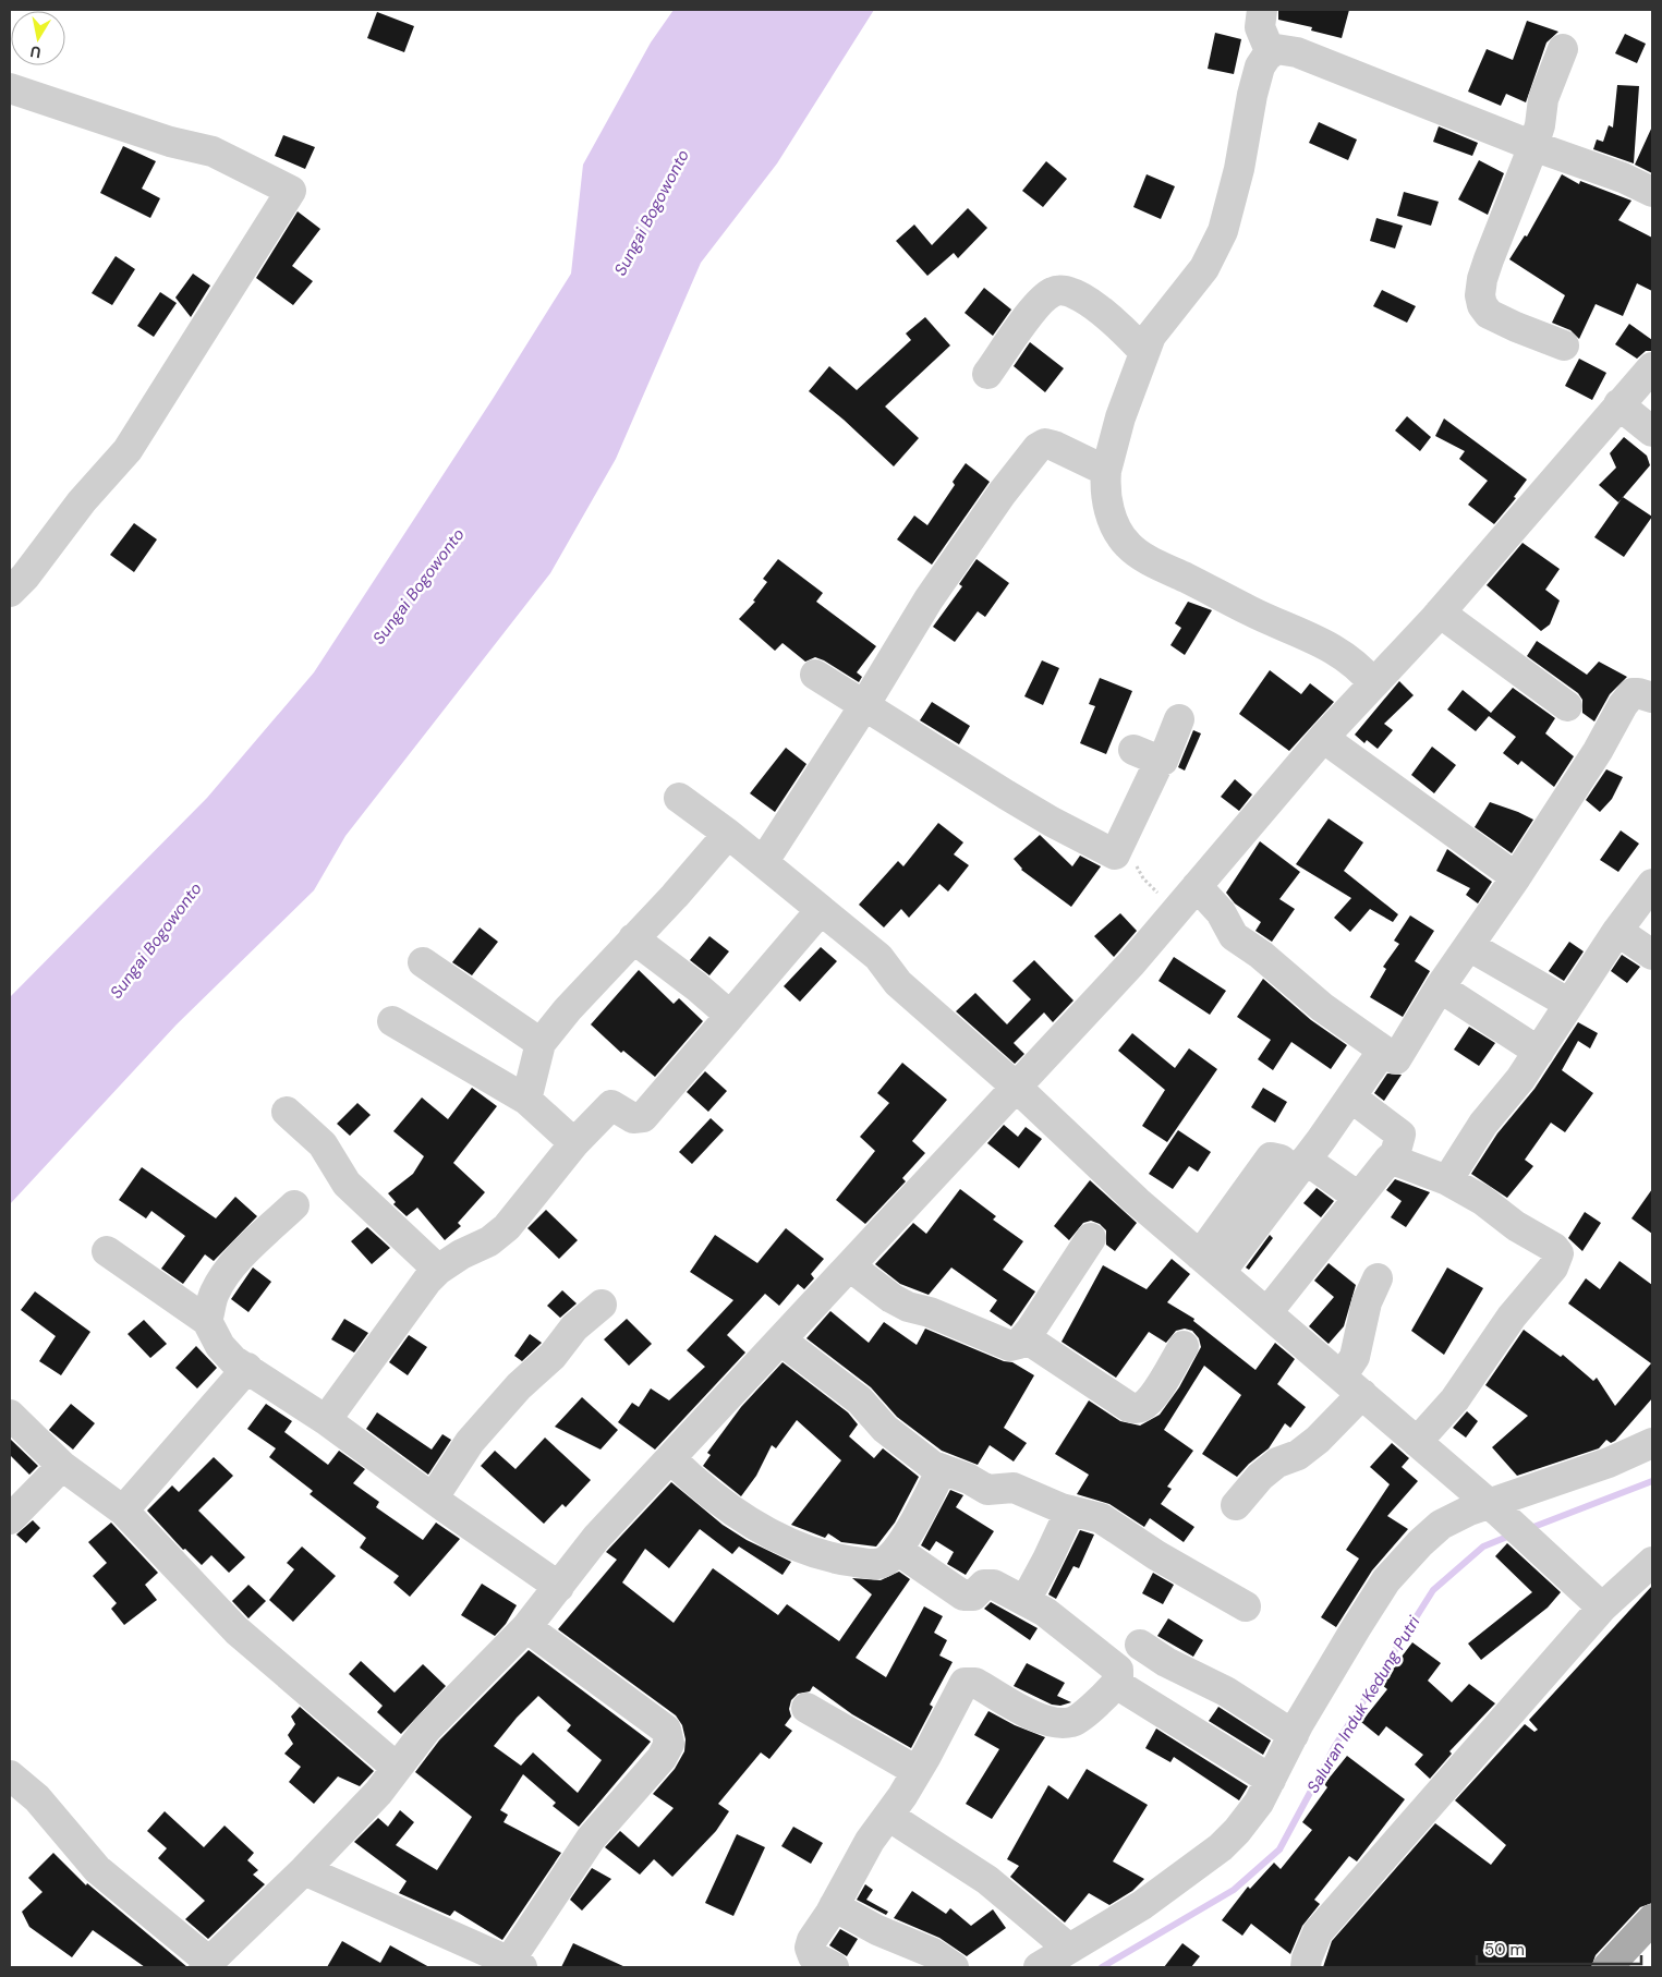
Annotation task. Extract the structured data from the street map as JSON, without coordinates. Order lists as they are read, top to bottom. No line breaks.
{"water":["Sungai Bogowonto","Saluran Induk Kedung Putri"],"scale_bar":"50 m","north":"bottom"}
